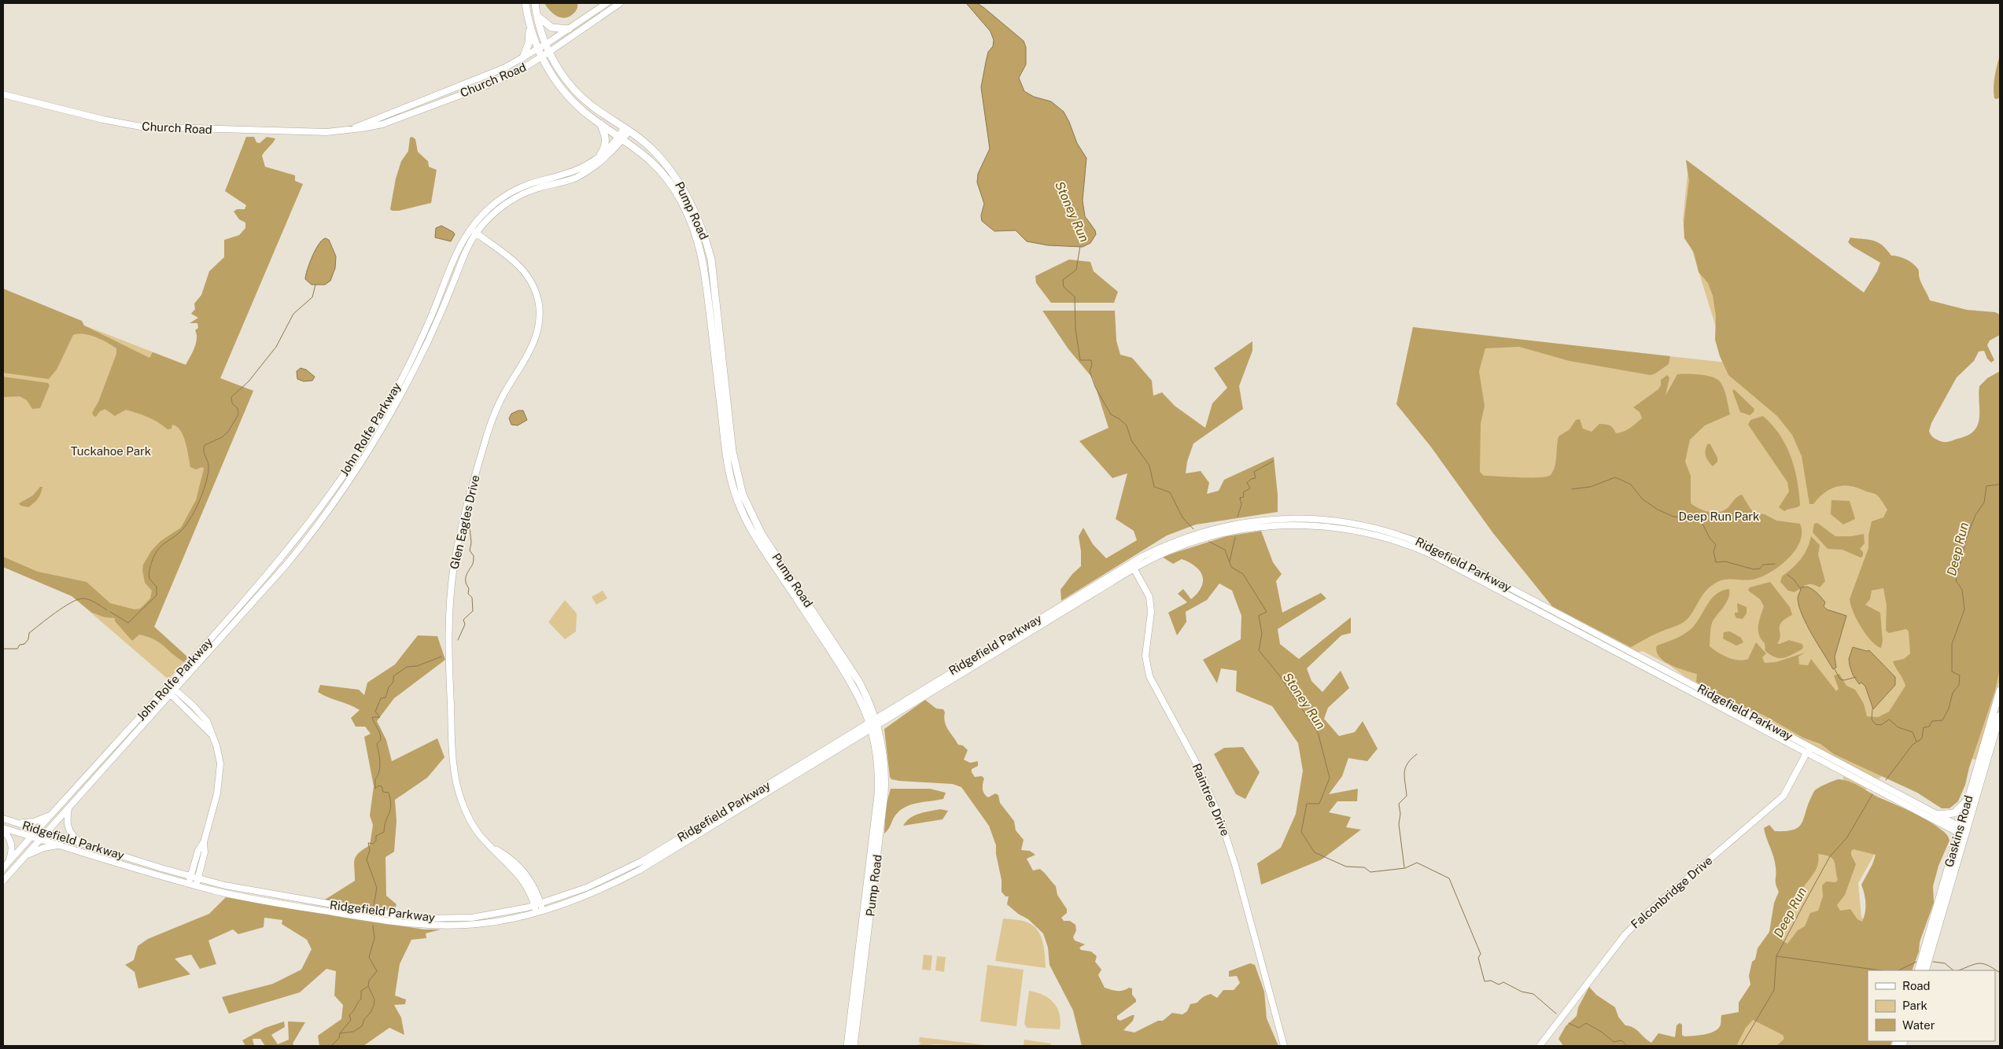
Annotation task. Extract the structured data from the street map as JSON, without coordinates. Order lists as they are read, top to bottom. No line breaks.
{"streets":{"main road":["Church Road","Pump Road","John Rolfe Parkway","Glen Eagles Drive","Ridgefield Parkway","Raintree Drive","Gaskins Road","Falconbridge Drive"]},"crossings":[["Pump Road","John Rolfe Parkway"],["Pump Road","Ridgefield Parkway"],["John Rolfe Parkway","Glen Eagles Drive"],["John Rolfe Parkway","Ridgefield Parkway"],["Glen Eagles Drive","Ridgefield Parkway"],["Ridgefield Parkway","Raintree Drive"],["Ridgefield Parkway","Gaskins Road"],["Ridgefield Parkway","Falconbridge Drive"]],"water":["Stoney Run","Deep Run"],"parks":["Tuckahoe Park","Deep Run Park"],"legend":["Road","Park","Water"]}
